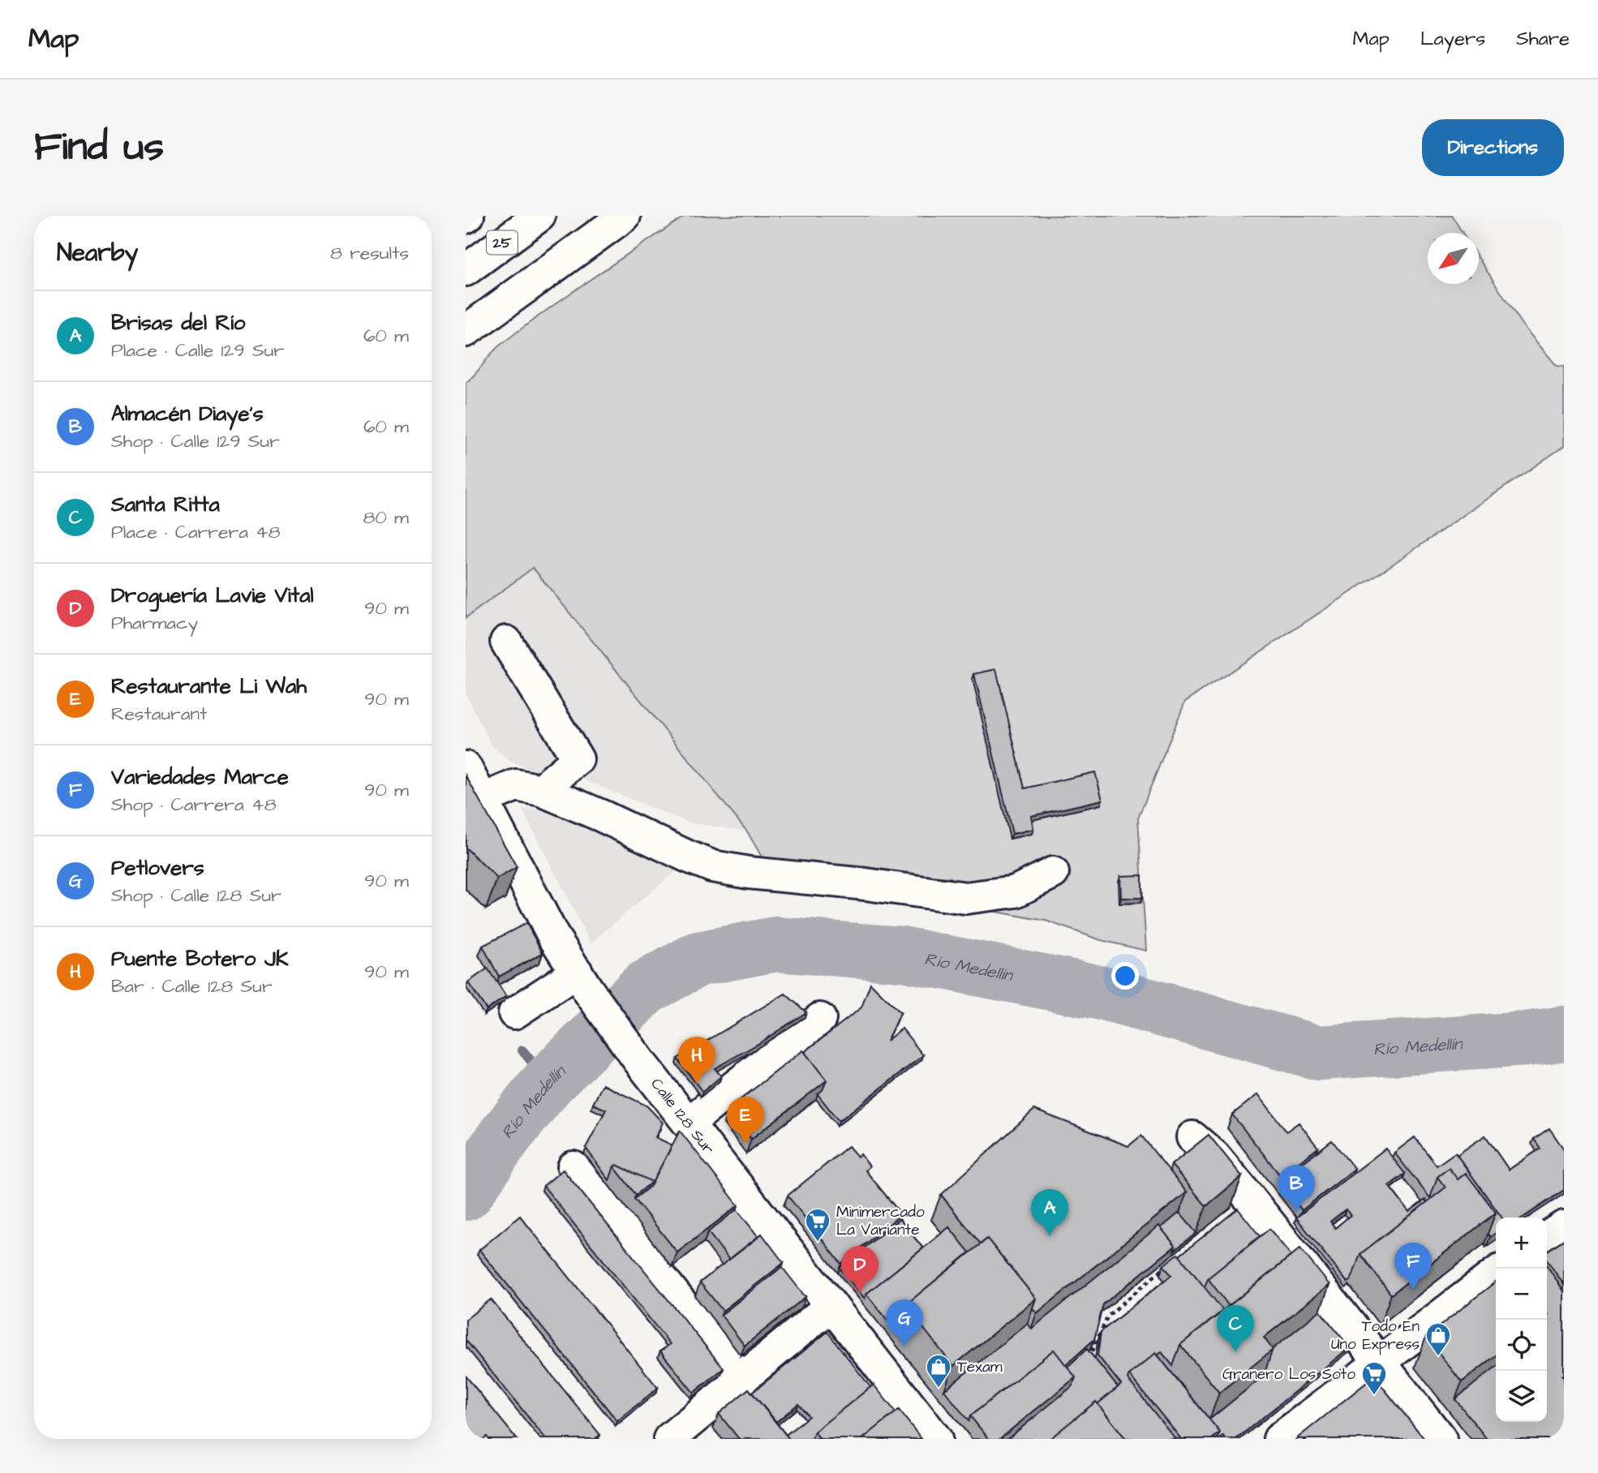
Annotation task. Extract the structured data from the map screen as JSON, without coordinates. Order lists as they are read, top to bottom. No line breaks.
{"streets":{"main road":["25","Calle 128 Sur"]},"water":["Río Medellín"],"places":{"supermarket":["Minimercado La Variante","Granero Los Soto"],"shop":["Todo En Uno Express","Texam"]},"north":"bottom left","page":{"header":"Map","nav":["Map","Layers","Share"],"buttons":"Directions","title":"Find us","heading":["Nearby","8 results"],"list":[{"mark":"A","name":"Brisas del Río","note":"Place · Calle 129 Sur","value":"60 m"},{"mark":"B","name":"Almacén Diaye’s","note":"Shop · Calle 129 Sur","value":"60 m"},{"mark":"C","name":"Santa Ritta","note":"Place · Carrera 48","value":"80 m"},{"mark":"D","name":"Droguería Lavie Vital","note":"Pharmacy","value":"90 m"},{"mark":"E","name":"Restaurante Li Wah","note":"Restaurant","value":"90 m"},{"mark":"F","name":"Variedades Marce","note":"Shop · Carrera 48","value":"90 m"},{"mark":"G","name":"Petlovers","note":"Shop · Calle 128 Sur","value":"90 m"},{"mark":"H","name":"Puente Botero JK","note":"Bar · Calle 128 Sur","value":"90 m"}],"pins":["H","E","B","A","F","D","G","C"],"map_buttons":["+","−"]}}
